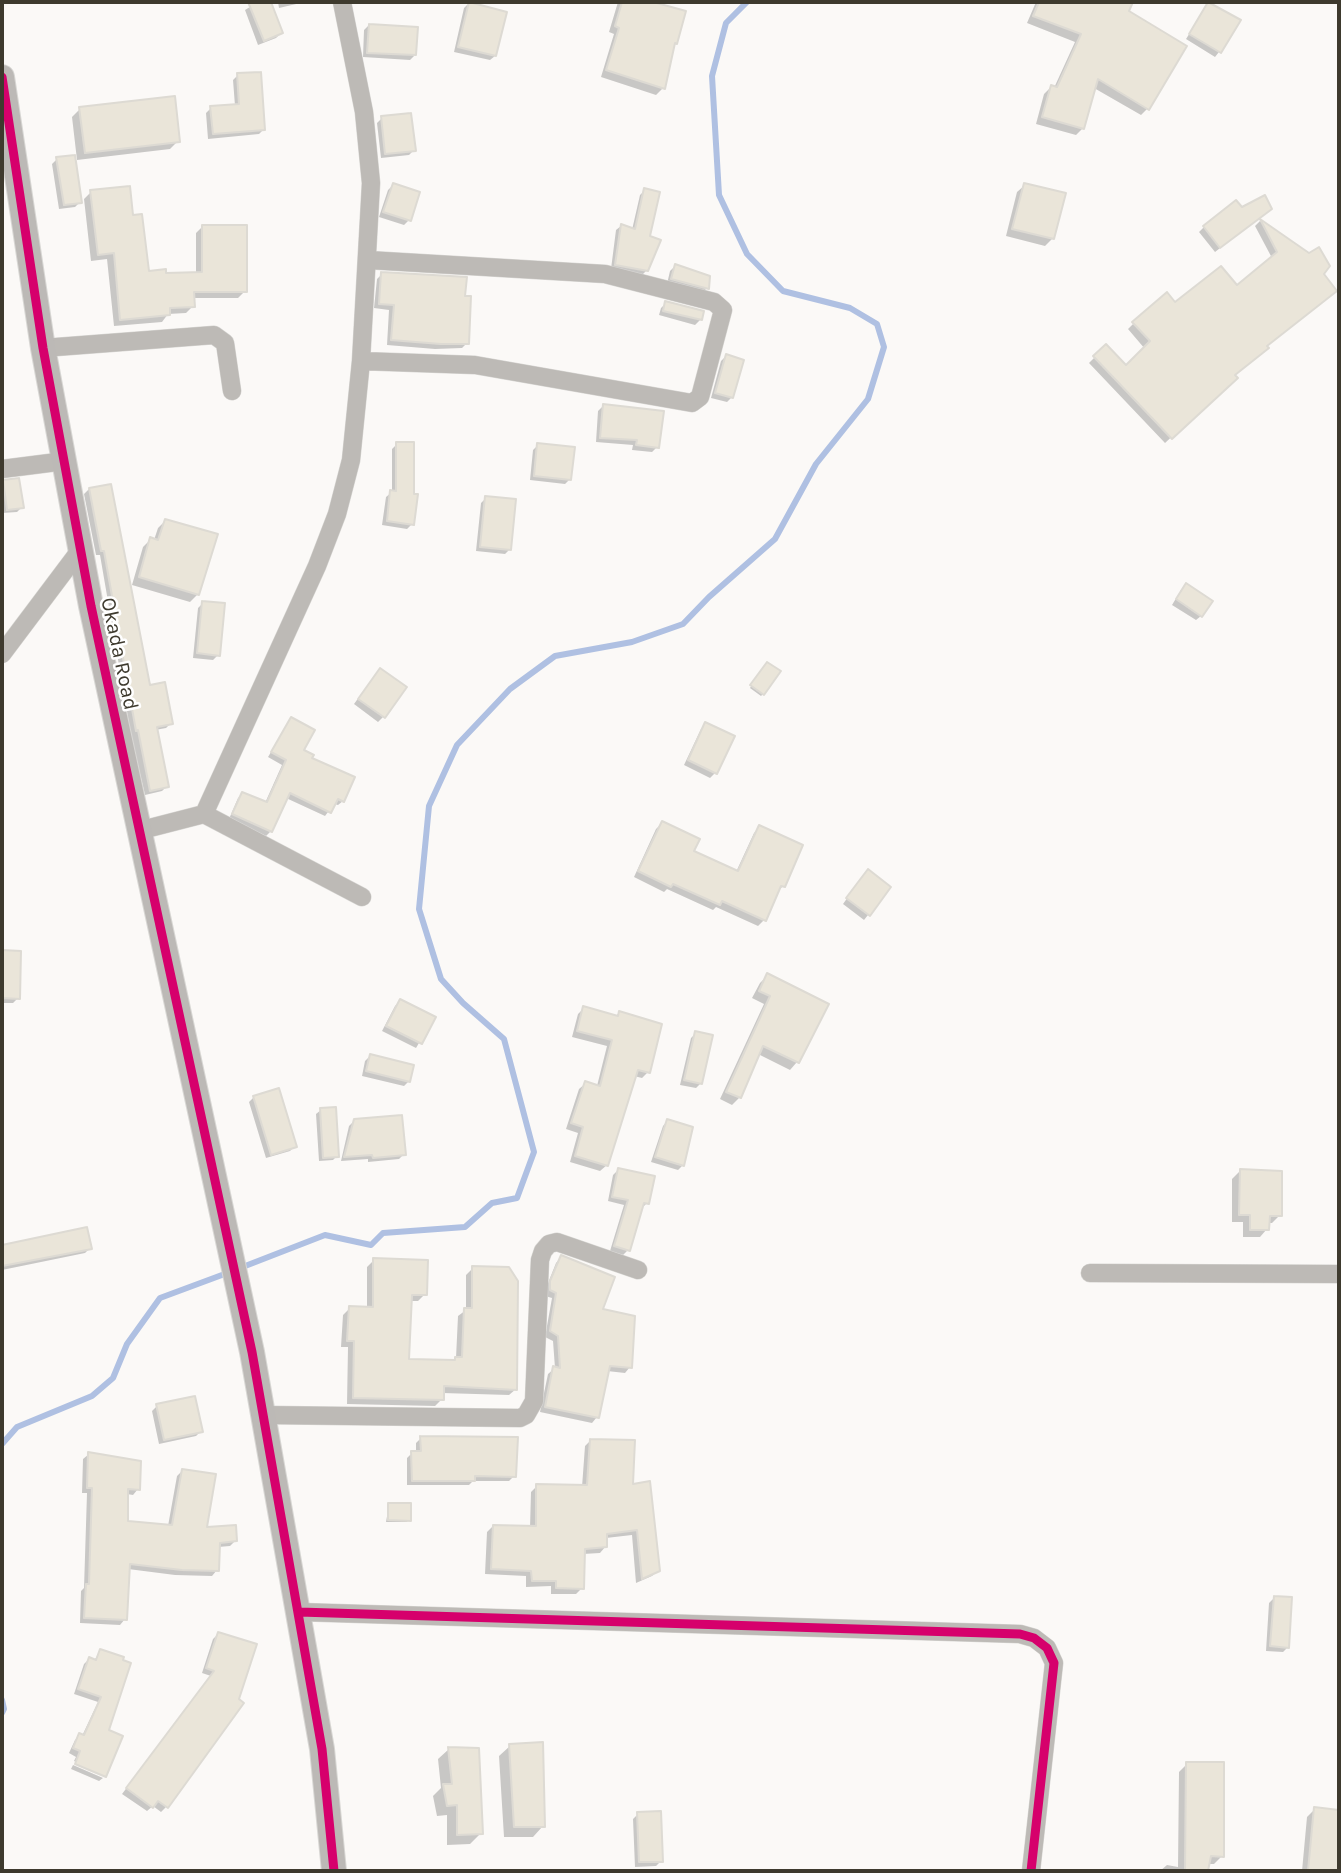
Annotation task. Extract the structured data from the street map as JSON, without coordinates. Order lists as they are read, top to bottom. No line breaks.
{"streets":{"street":["Okada Road"]}}
